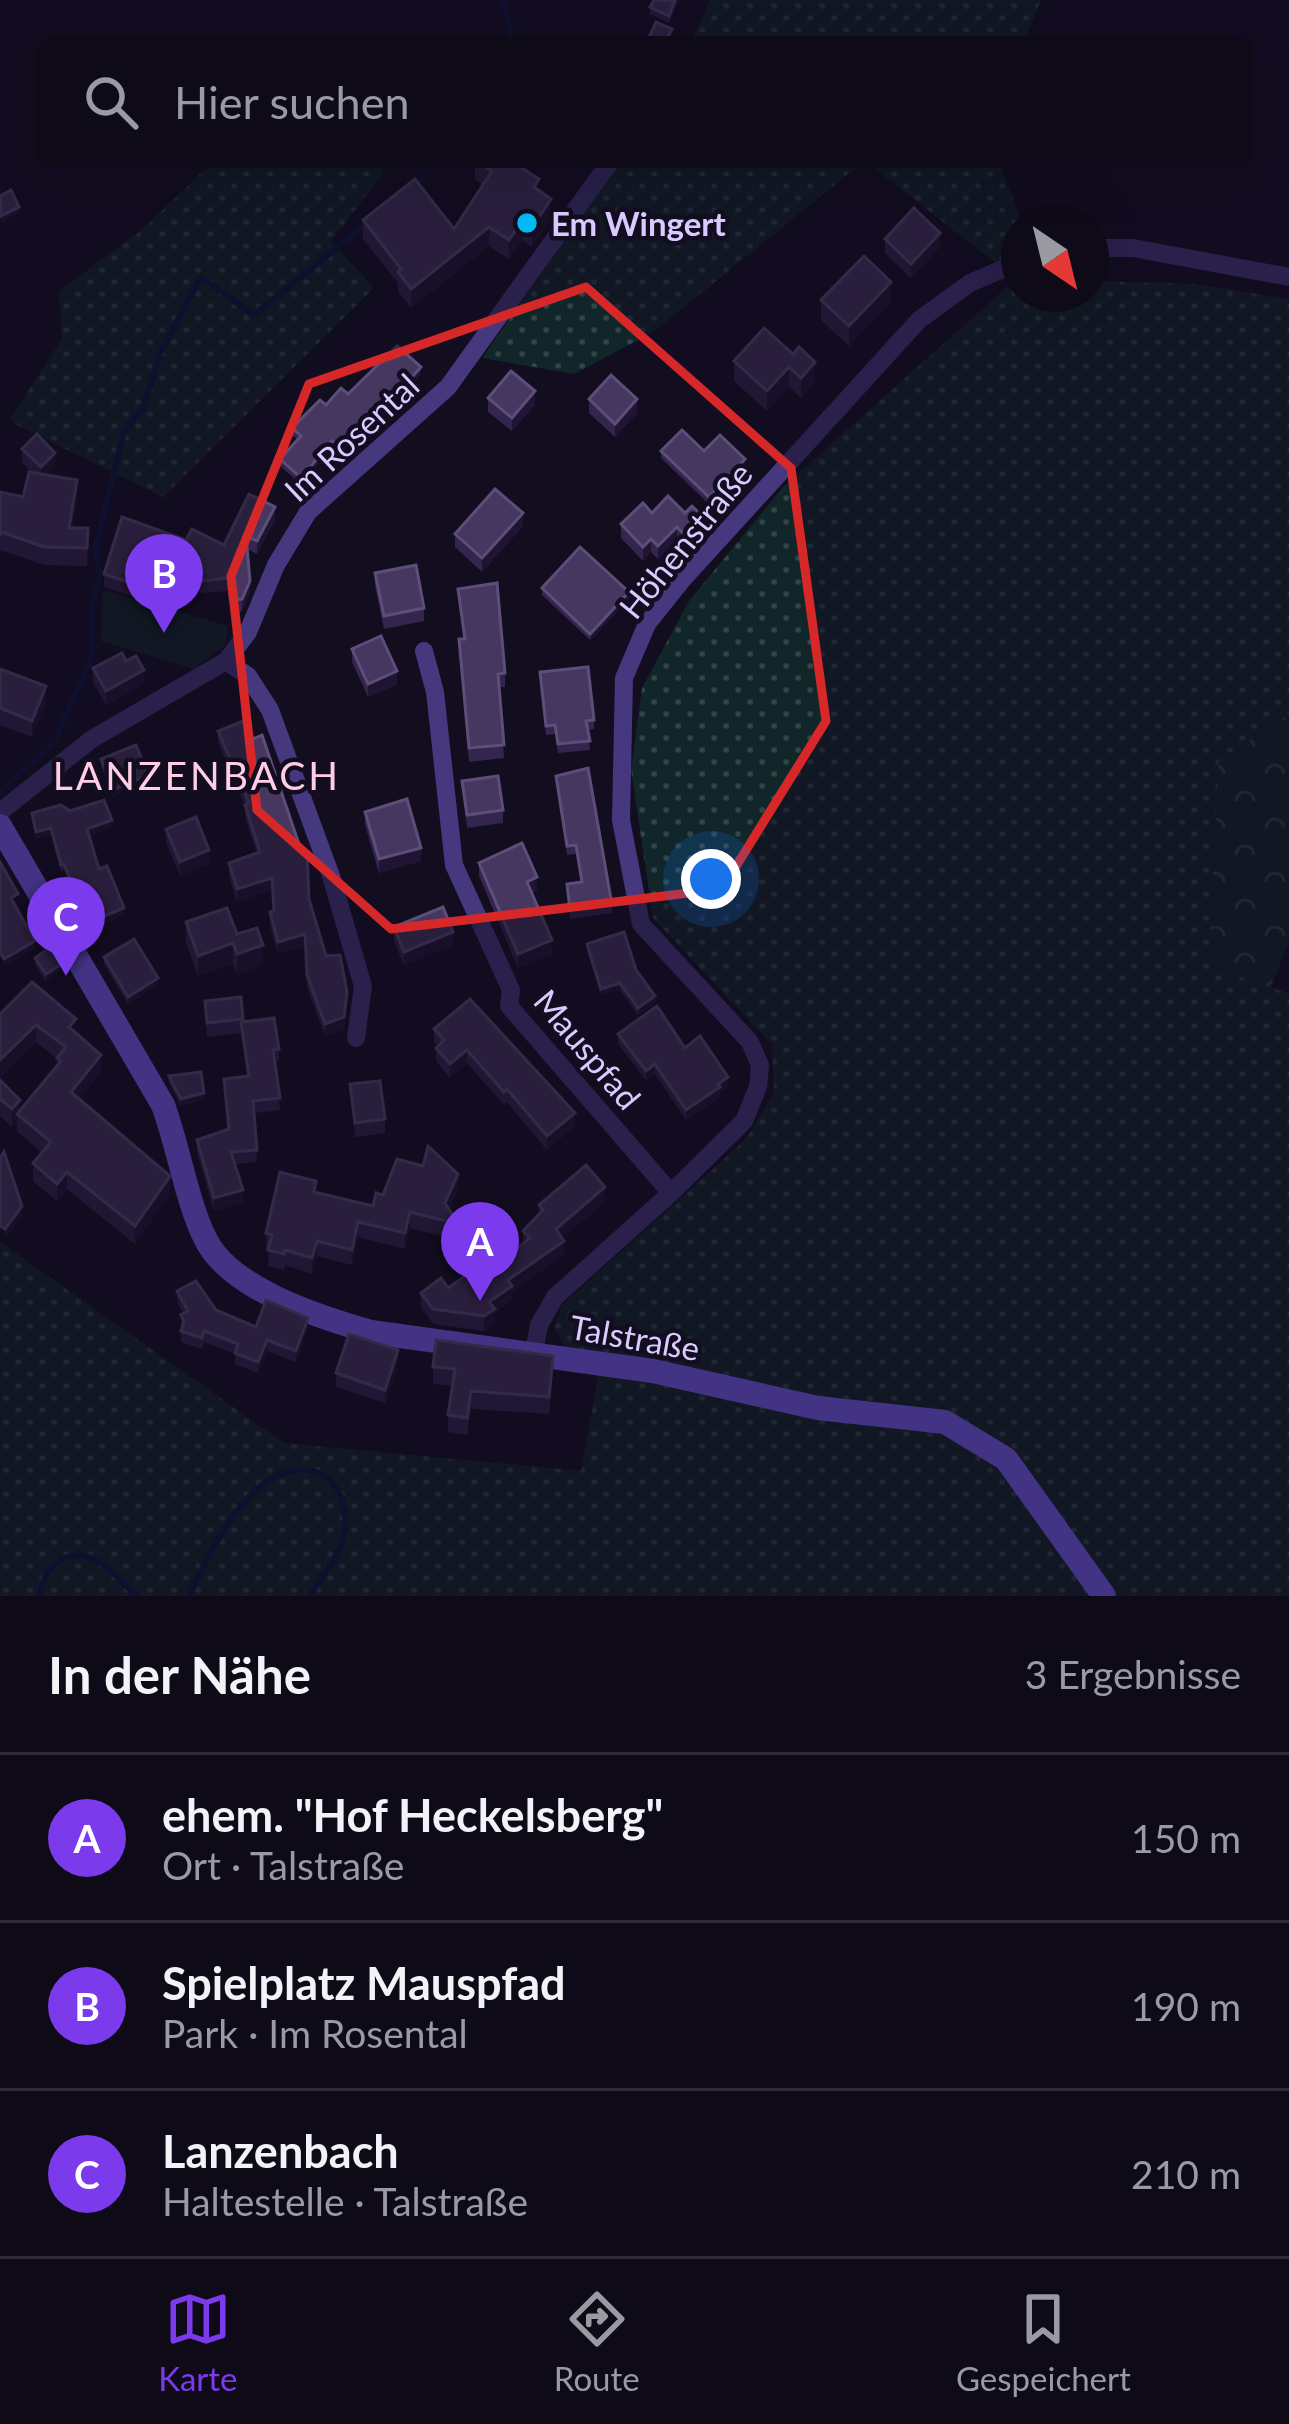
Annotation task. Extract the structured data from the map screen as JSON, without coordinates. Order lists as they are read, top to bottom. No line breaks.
{"streets":{"main road":["Talstraße"],"street":["Im Rosental","Höhenstraße","Mauspfad"]},"crossings":[["Höhenstraße","Mauspfad"],["Höhenstraße","Talstraße"]],"districts":["LANZENBACH"],"places":["Em Wingert"],"north":"bottom right","page":{"search":"Hier suchen","pins":["B","C","A"],"heading":["In der Nähe","3 Ergebnisse"],"list":[{"mark":"A","name":"ehem. \"Hof Heckelsberg\"","note":"Ort · Talstraße","value":"150 m"},{"mark":"B","name":"Spielplatz Mauspfad","note":"Park · Im Rosental","value":"190 m"},{"mark":"C","name":"Lanzenbach","note":"Haltestelle · Talstraße","value":"210 m"}],"nav":["Karte","Route","Gespeichert"]}}
